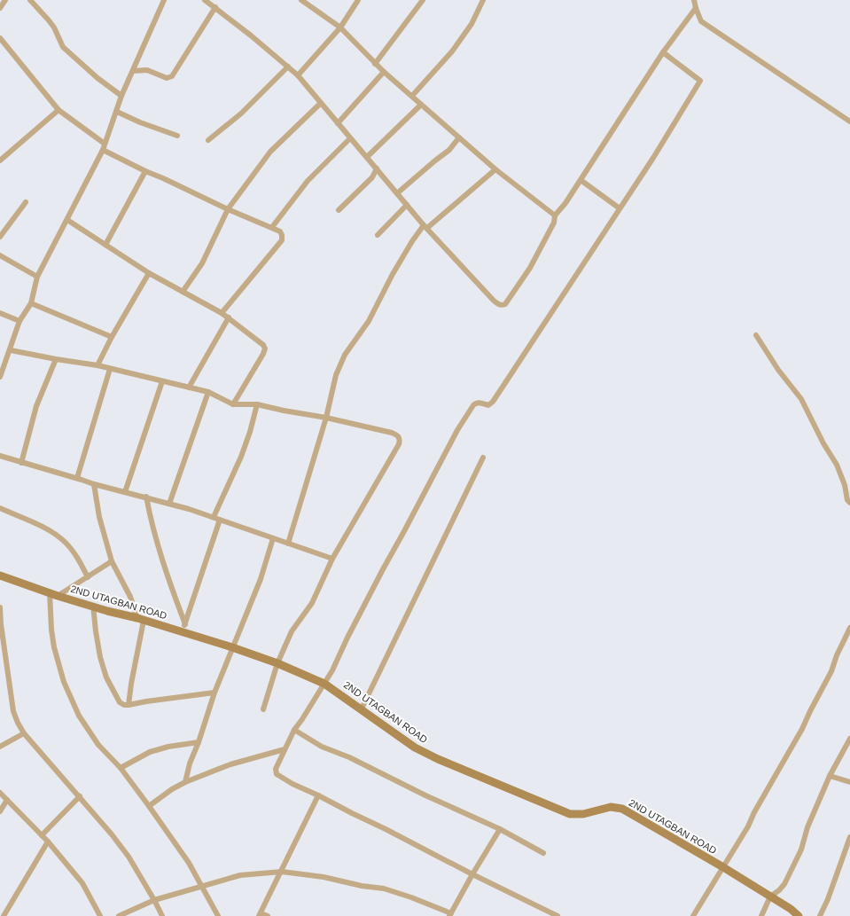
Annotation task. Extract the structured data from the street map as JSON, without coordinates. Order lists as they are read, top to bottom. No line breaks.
{"streets":{"street":["2ND UTAGBAN ROAD"]}}
